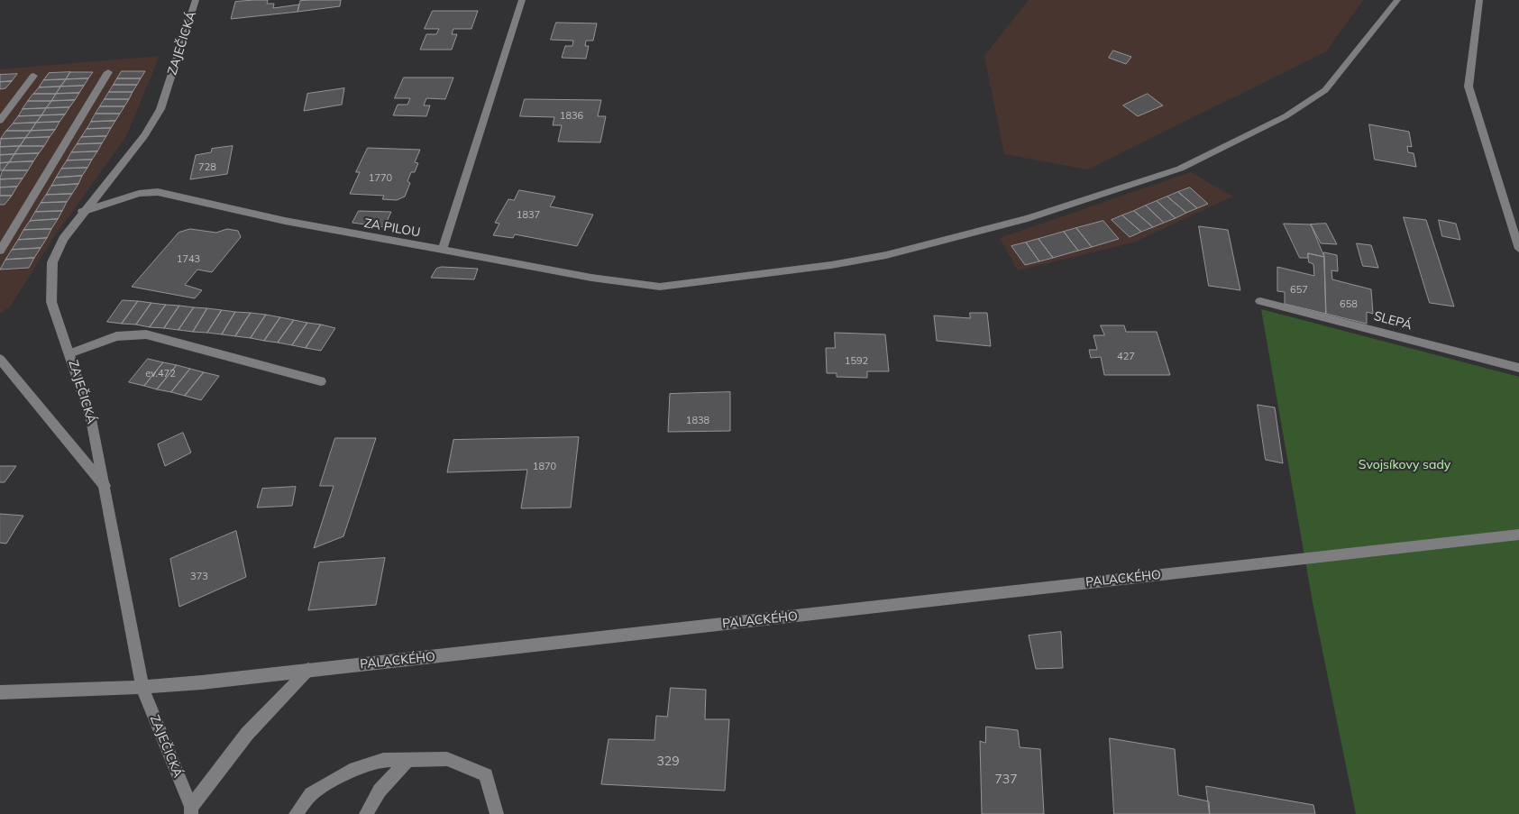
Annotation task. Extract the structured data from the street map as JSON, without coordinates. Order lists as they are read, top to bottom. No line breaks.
{"streets":{"street":["ZAJEČICKÁ","ZA PILOU","SLEPÁ","PALACKÉHO"]},"crossings":[["ZAJEČICKÁ","ZA PILOU"],["ZAJEČICKÁ","PALACKÉHO"]],"parks":["Svojsíkovy sady"],"house_numbers":["1836","728","1770","1837","1743","657","658","427","1592","ev.472","1838","1870","373","329","737"]}
